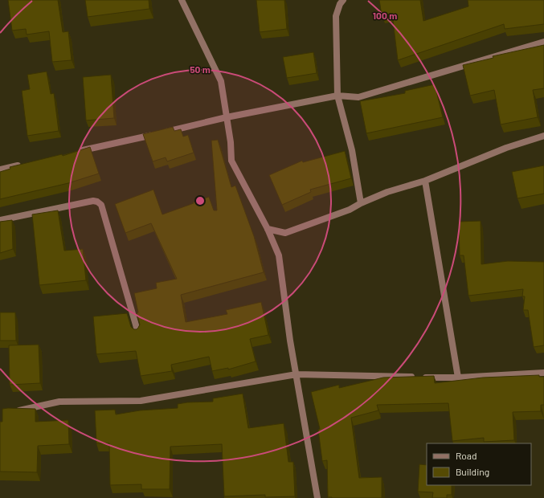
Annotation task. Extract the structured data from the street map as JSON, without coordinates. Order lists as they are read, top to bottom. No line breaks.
{"legend":["Road","Building"],"rings":["100 m","50 m"]}
